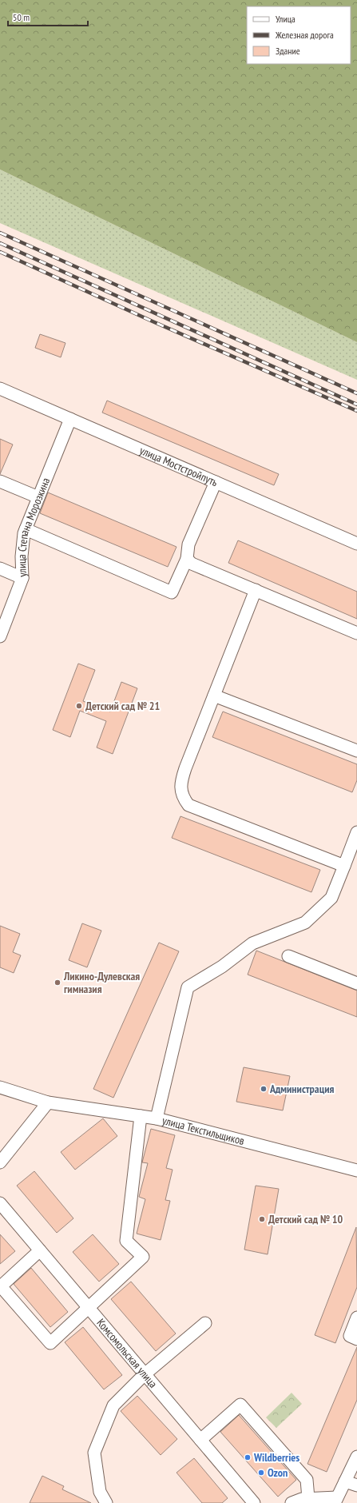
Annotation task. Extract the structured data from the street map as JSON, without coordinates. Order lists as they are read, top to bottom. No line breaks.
{"streets":{"street":["улица Мостстройпуть","улица Степана Морозкина","улица Текстильщиков","Комсомольская улица"]},"crossings":[["улица Мостстройпуть","улица Степана Морозкина"]],"places":["Детский сад № 21","Ликино-Дулевская гимназия","Администрация","Детский сад № 10","Wildberries","Ozon"],"legend":["Улица","Железная дорога","Здание"],"scale_bar":"50 m"}
